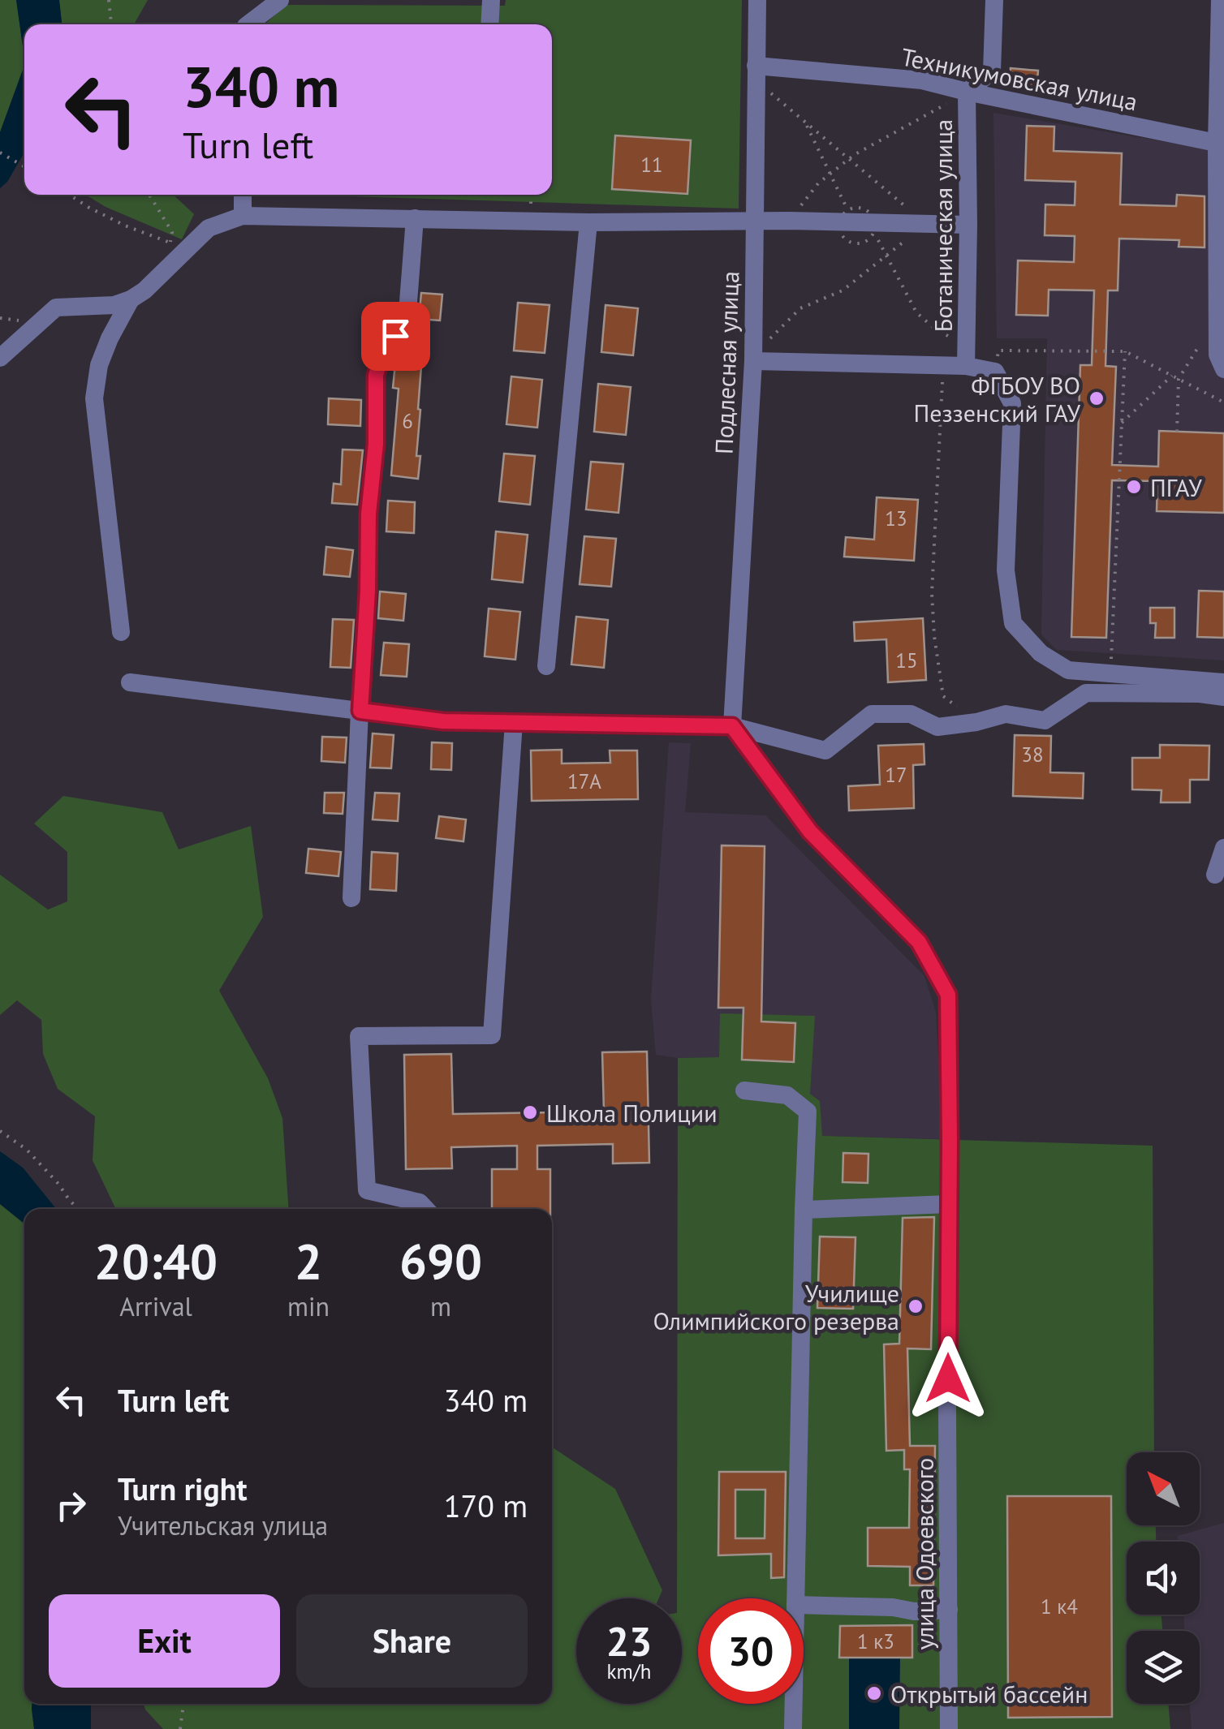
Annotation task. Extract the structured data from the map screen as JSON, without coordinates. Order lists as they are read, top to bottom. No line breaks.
{"streets":{"street":["Техникумовская улица","Ботаническая улица","Подлесная улица","улица Одоевского"]},"crossings":[["Техникумовская улица","Ботаническая улица"],["Техникумовская улица","Подлесная улица"],["Подлесная улица","улица Одоевского"]],"places":["ФГБОУ ВО Пеззенский ГАУ","ПГАУ","Школа Полиции","Училище Олимпийского резерва","Открытый бассейн"],"house_numbers":["11","6","13","15","38","17","17А","1 к4","1 к3"],"north":"top left","page":{"turn":["340 m","Turn left"],"eta":["20:40","Arrival","2","min","690","m"],"list":[{"name":"Turn left","value":"340 m"},{"name":"Turn right","note":"Учительская улица","value":"170 m"}],"buttons":["Exit","Share"],"speed":"23 km/h","limit":"30"}}
